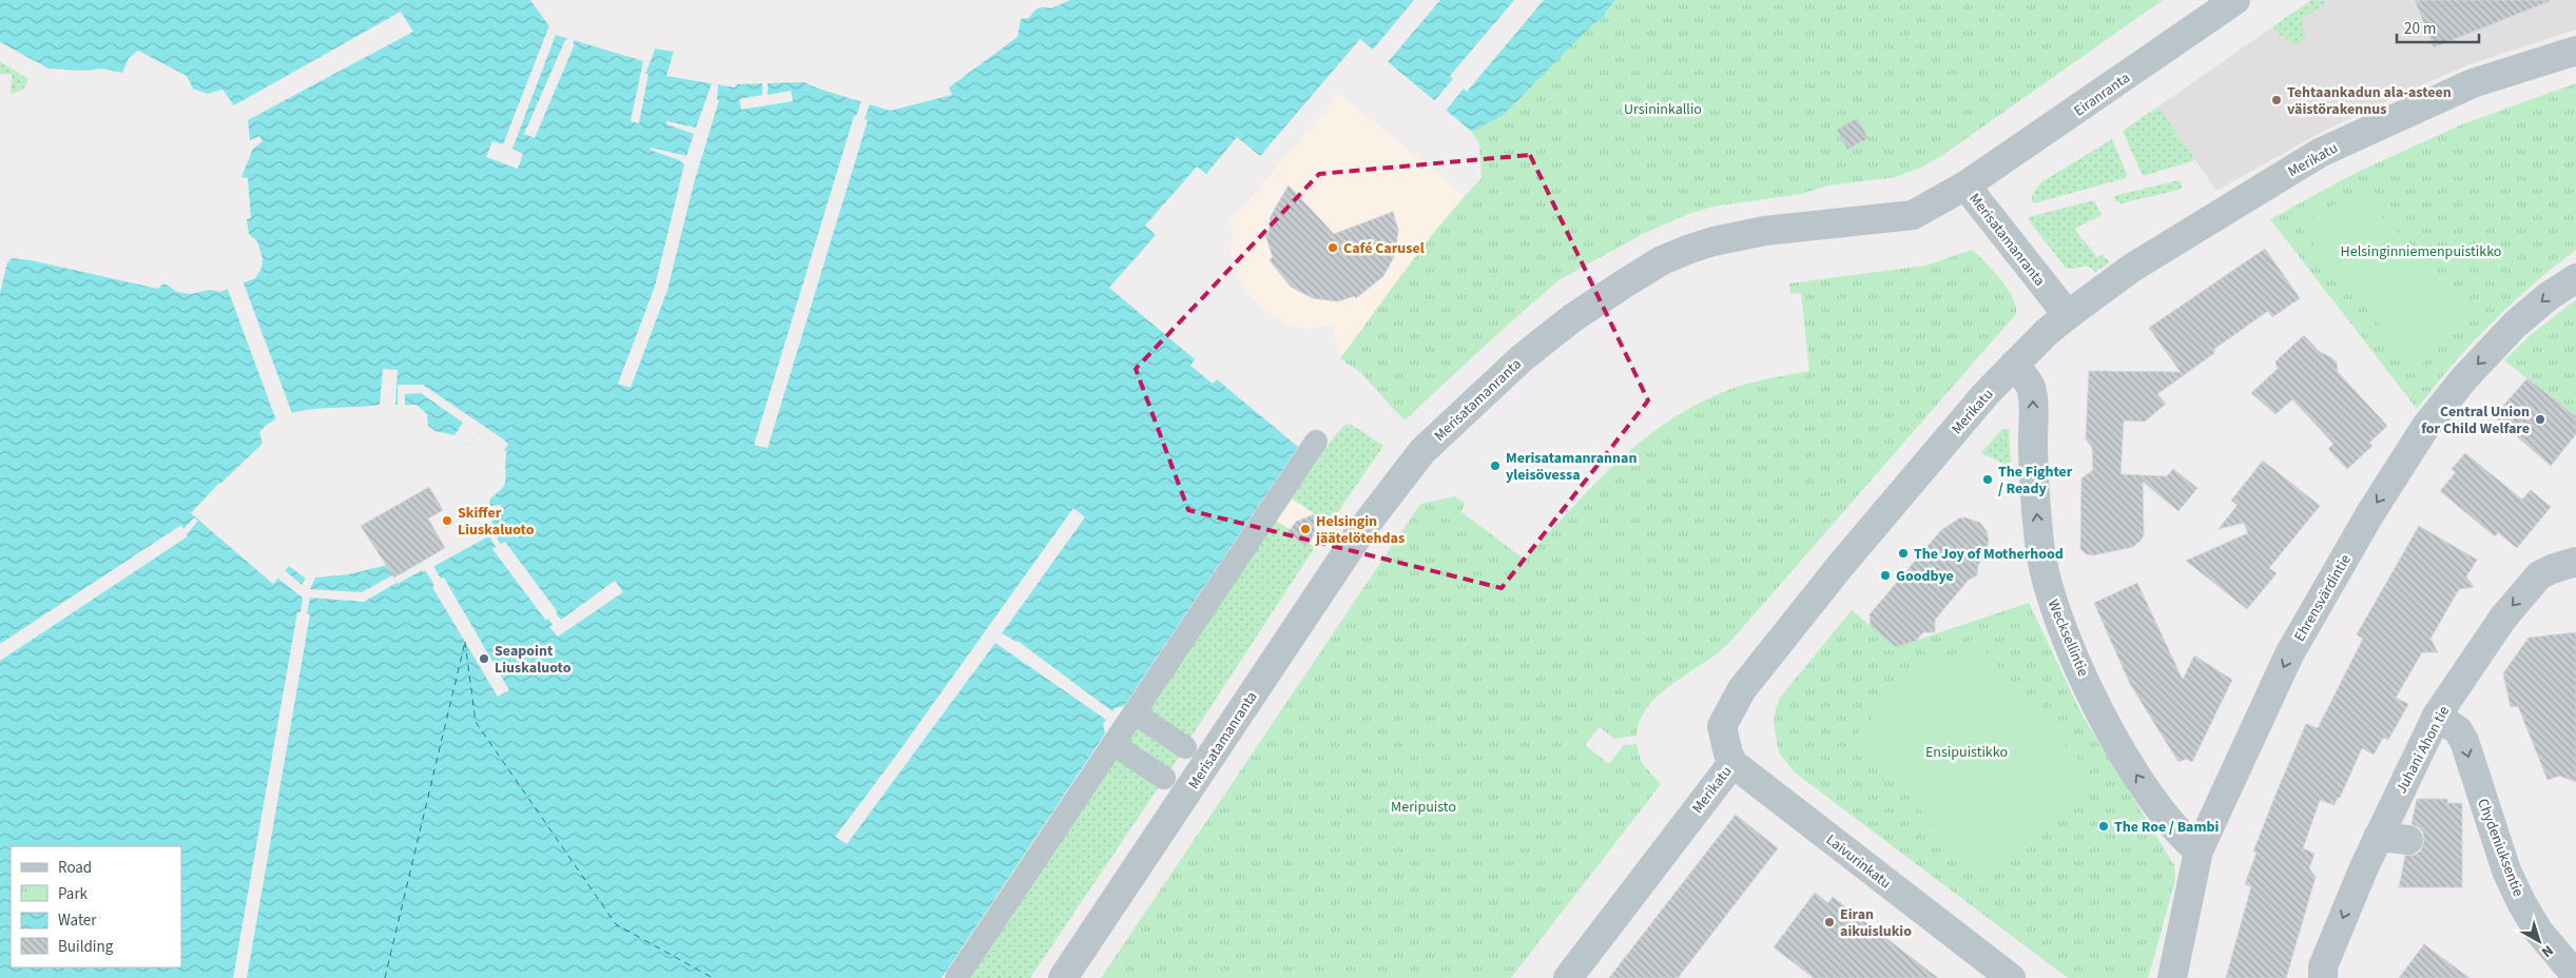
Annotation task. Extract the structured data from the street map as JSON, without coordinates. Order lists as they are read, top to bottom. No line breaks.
{"streets":{"street":["Eiranranta","Merikatu","Merisatamanranta","Ehrensvärdintie","Wecksellintie","Juhani Ahon tie","Chydeniuksentie","Laivurinkatu"]},"crossings":[["Eiranranta","Merisatamanranta"],["Merikatu","Merisatamanranta"],["Merikatu","Wecksellintie"],["Merikatu","Laivurinkatu"],["Ehrensvärdintie","Wecksellintie"],["Juhani Ahon tie","Chydeniuksentie"]],"one_way":["Ehrensvärdintie","Wecksellintie","Juhani Ahon tie","Chydeniuksentie"],"parks":["Ursininkallio","Helsinginniemenpuistikko","Ensipuistikko","Meripuisto"],"places":["Tehtaankadun ala-asteen väistörakennus","Café Carusel","Central Union for Child Welfare","Merisatamanrannan yleisövessa","The Fighter / Ready","Skiffer Liuskaluoto","Helsingin jäätelötehdas","The Joy of Motherhood","Goodbye","Seapoint Liuskaluoto","The Roe / Bambi","Eiran aikuislukio"],"legend":["Road","Park","Water","Building"],"scale_bar":"20 m","north":"bottom right"}
